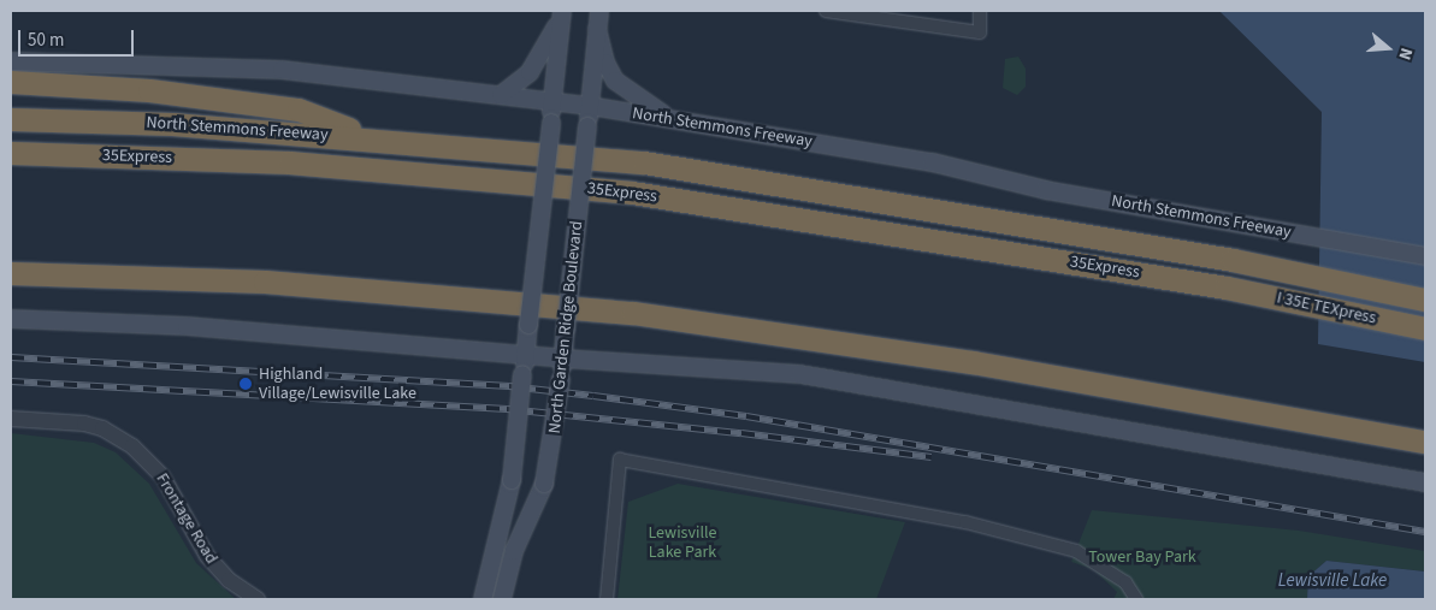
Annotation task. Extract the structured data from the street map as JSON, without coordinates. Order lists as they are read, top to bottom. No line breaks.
{"streets":{"highway":["North Stemmons Freeway","35Express","I 35E TEXpress"],"main road":["North Garden Ridge Boulevard"],"street":["Frontage Road"]},"crossings":[["North Stemmons Freeway","North Garden Ridge Boulevard"],["35Express","I 35E TEXpress"]],"water":["Lewisville Lake"],"parks":["Lewisville Lake Park","Tower Bay Park"],"places":["Highland Village/Lewisville Lake"],"scale_bar":"50 m","north":"right"}
